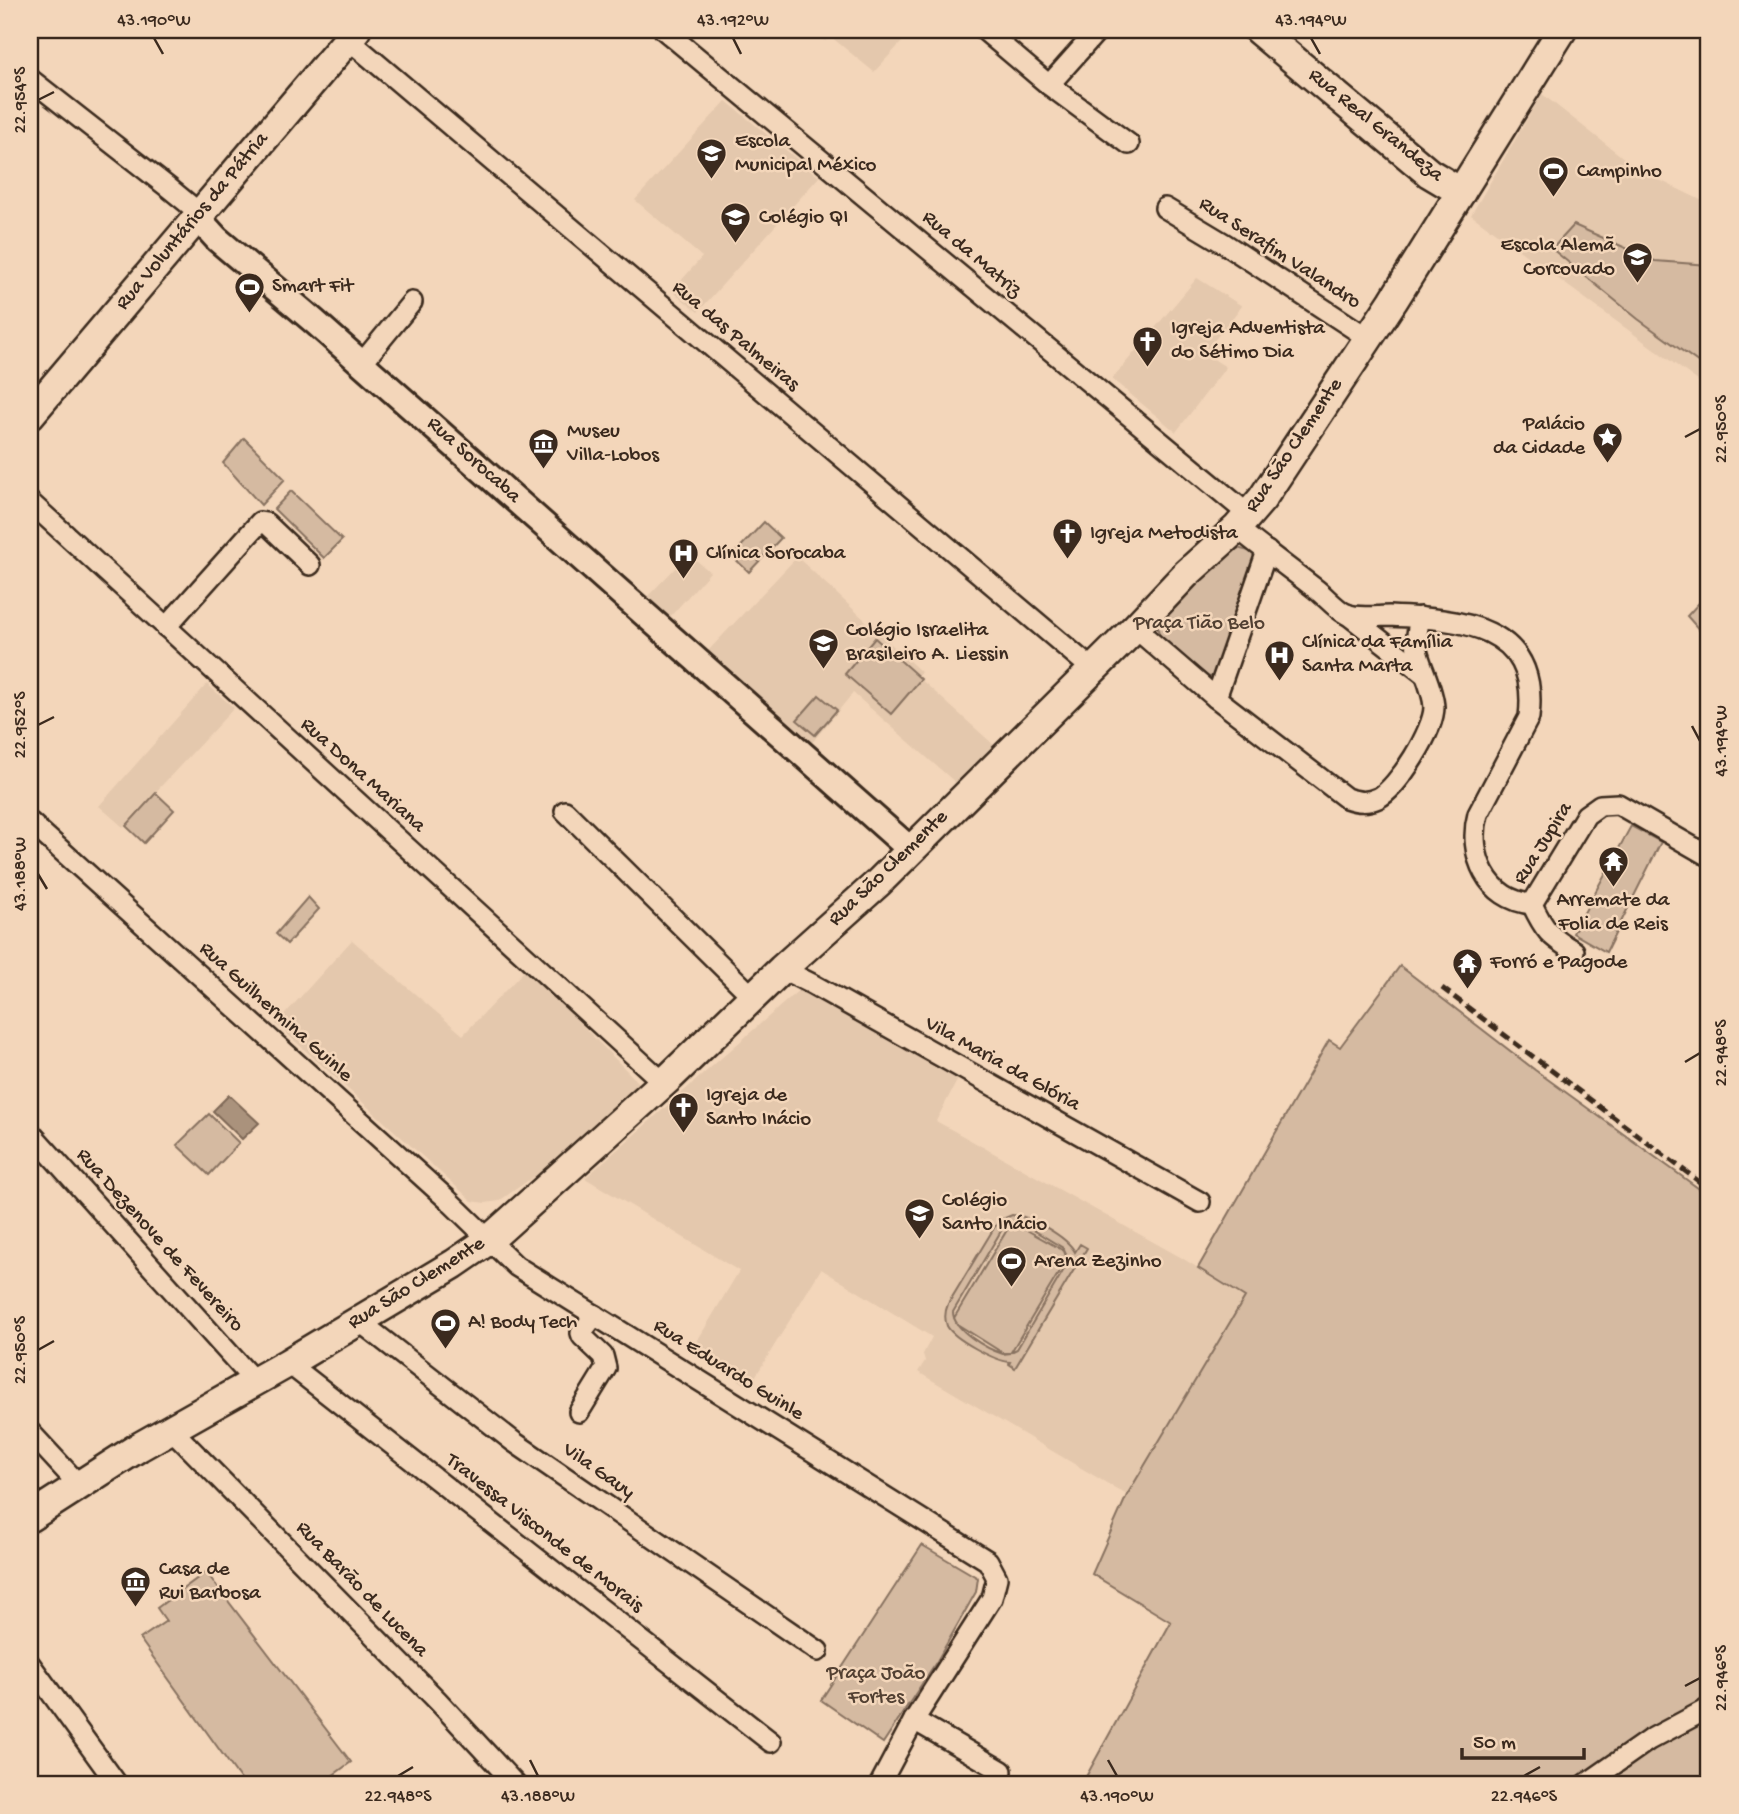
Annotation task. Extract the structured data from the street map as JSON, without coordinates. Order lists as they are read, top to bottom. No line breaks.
{"streets":{"main road":["Rua Real Grandeza","Rua Voluntários da Pátria","Rua São Clemente"],"street":["Rua Serafim Valandro","Rua da Matriz","Rua das Palmeiras","Rua Sorocaba","Rua Dona Mariana","Rua Jupira","Rua Guilhermina Guinle","Vila Maria da Glória","Rua Dezenove de Fevereiro","Rua Eduardo Guinle","Vila Gauy","Travessa Visconde de Morais","Rua Barão de Lucena"]},"crossings":[["Rua Real Grandeza","Rua São Clemente"],["Rua Voluntários da Pátria","Rua das Palmeiras"],["Rua Voluntários da Pátria","Rua Sorocaba"],["Rua Serafim Valandro","Rua São Clemente"],["Rua da Matriz","Rua São Clemente"],["Rua das Palmeiras","Rua São Clemente"],["Rua São Clemente","Rua Sorocaba"],["Rua São Clemente","Rua Dona Mariana"],["Rua São Clemente","Rua Guilhermina Guinle"],["Rua São Clemente","Vila Maria da Glória"],["Rua São Clemente","Rua Dezenove de Fevereiro"],["Rua São Clemente","Rua Eduardo Guinle"],["Rua São Clemente","Vila Gauy"],["Rua São Clemente","Travessa Visconde de Morais"],["Rua São Clemente","Rua Barão de Lucena"],["Rua Guilhermina Guinle","Rua Eduardo Guinle"]],"parks":["Praça Tião Belo","Praça João Fortes"],"places":{"school or university":["Escola Municipal México","Colégio QI","Escola Alemã Corcovado","Colégio Israelita Brasileiro A. Liessin","Colégio Santo Inácio"],"sports":["Campinho","Smart Fit","Arena Zezinho","A! Body Tech"],"church":["Igreja Adventista do Sétimo Dia","Igreja Metodista","Igreja de Santo Inácio"],"place":["Palácio da Cidade"],"museum":["Museu Villa-Lobos","Casa de Rui Barbosa"],"hospital":["Clínica Sorocaba","Clínica da Família Santa Marta"],"temple":["Arremate da Folia de Reis","Forró e Pagode"]},"scale_bar":"50 m","coordinates":["43.190°W","43.192°W","43.194°W","22.954°S","22.950°S","22.952°S","43.188°W","22.948°S","22.946°S"]}
